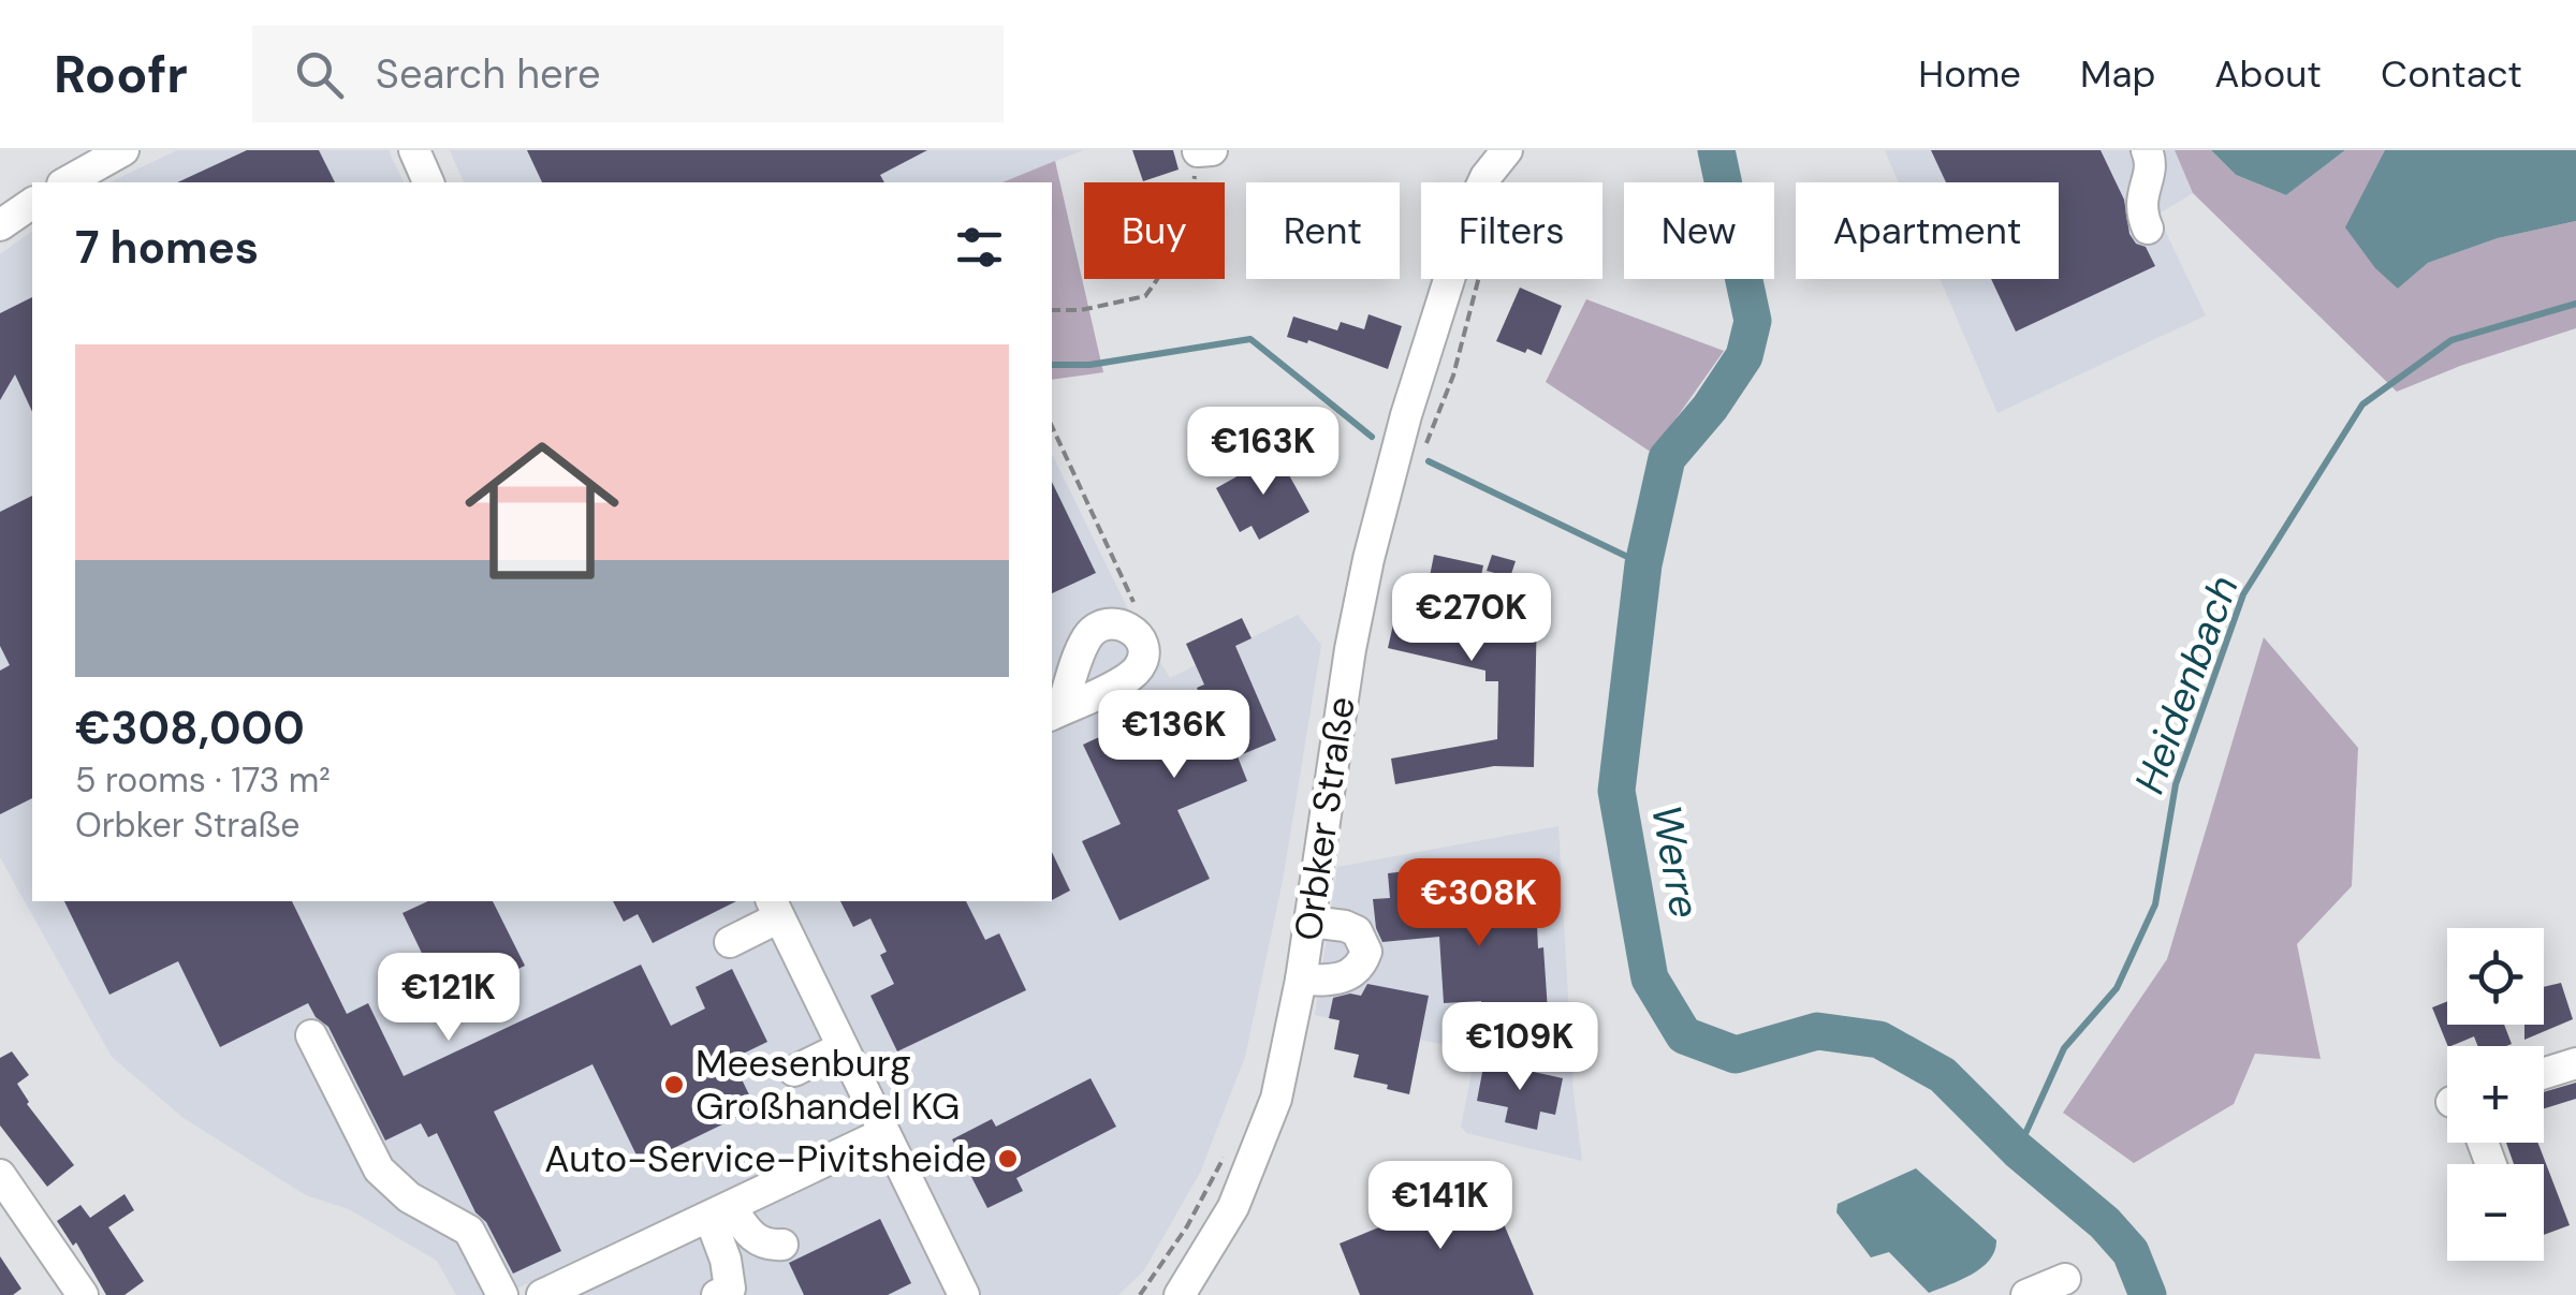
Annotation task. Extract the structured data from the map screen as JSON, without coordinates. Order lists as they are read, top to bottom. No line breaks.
{"streets":{"street":["Orbker Straße"]},"water":["Heidenbach","Werre"],"places":["Meesenburg Großhandel KG","Auto-Service-Pivitsheide"],"page":{"header":"Roofr","search":"Search here","nav":["Home","Map","About","Contact"],"chip":["Buy","Rent","Filters","New","Apartment"],"heading":"7 homes","list":[{"name":"€308,000","note":"5 rooms · 173 m² · Orbker Straße"}],"price":["€163K","€270K","€136K","€308K","€121K","€109K","€141K"],"map_buttons":["+","−"]}}
